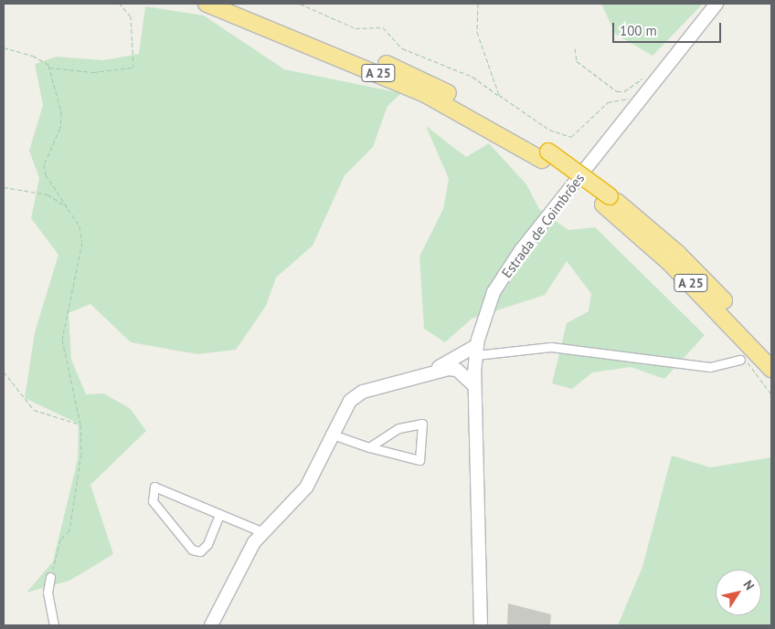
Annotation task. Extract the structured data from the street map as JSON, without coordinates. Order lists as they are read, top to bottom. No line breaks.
{"streets":{"highway":["A 25"],"street":["Estrada de Coimbrões"]},"scale_bar":"100 m","north":"top right"}
